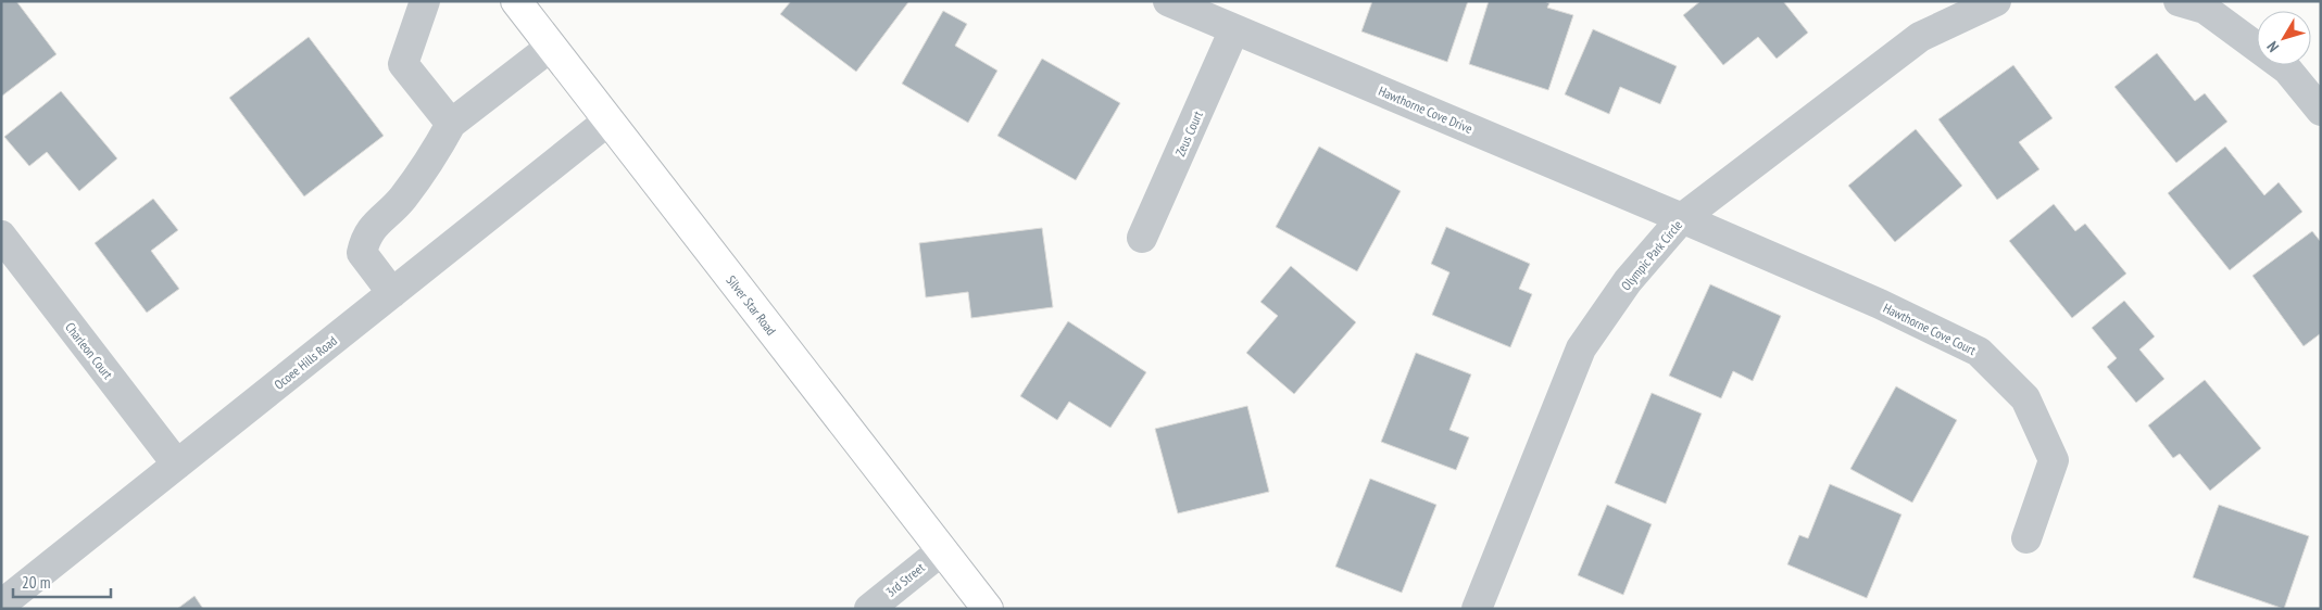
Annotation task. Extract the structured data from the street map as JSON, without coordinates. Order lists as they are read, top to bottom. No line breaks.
{"streets":{"main road":["Silver Star Road"],"street":["Hawthorne Cove Drive","Zeus Court","Olympic Park Circle","Hawthorne Cove Court","Charleon Court","Ocoee Hills Road","3rd Street"]},"crossings":[["Hawthorne Cove Drive","Zeus Court"],["Hawthorne Cove Drive","Olympic Park Circle"],["Hawthorne Cove Drive","Hawthorne Cove Court"],["Olympic Park Circle","Hawthorne Cove Court"],["Silver Star Road","Ocoee Hills Road"],["Silver Star Road","3rd Street"],["Charleon Court","Ocoee Hills Road"]],"scale_bar":"20 m","north":"bottom left"}
